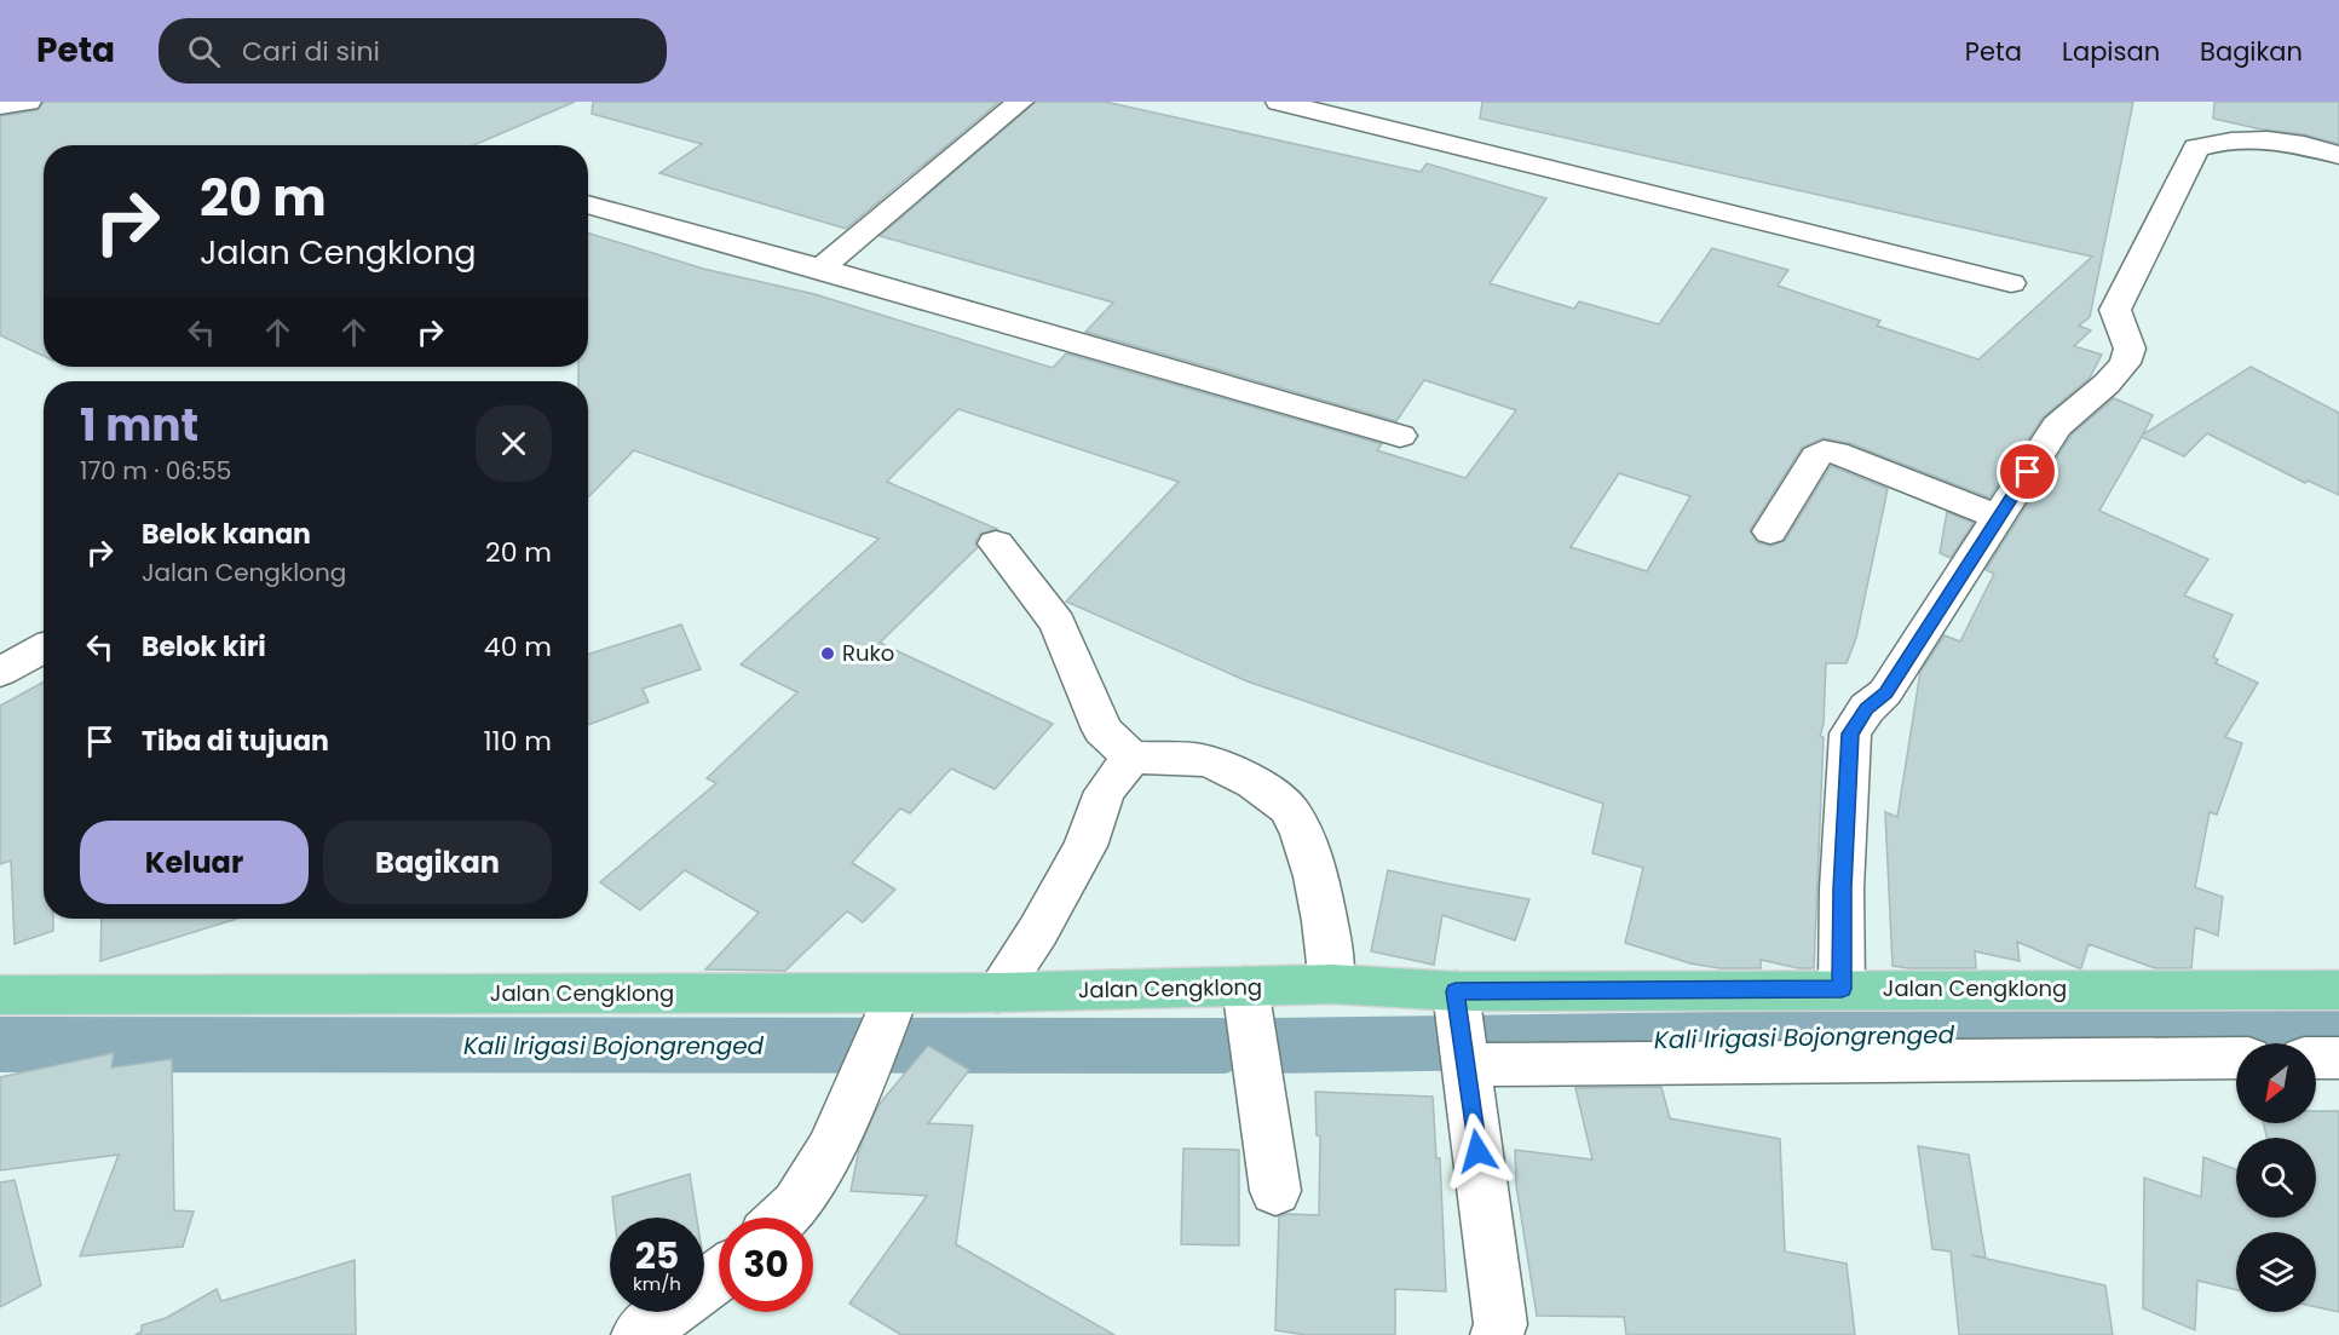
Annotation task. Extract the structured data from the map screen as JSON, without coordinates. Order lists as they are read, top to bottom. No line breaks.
{"streets":{"main road":["Jalan Cengklong"]},"water":["Kali Irigasi Bojongrenged"],"places":["Ruko"],"north":"bottom left","page":{"header":"Peta","search":"Cari di sini","nav":["Peta","Lapisan","Bagikan"],"turn":["20 m","Jalan Cengklong"],"heading":["1 mnt","170 m · 06:55"],"list":[{"name":"Belok kanan","note":"Jalan Cengklong","value":"20 m"},{"name":"Belok kiri","value":"40 m"},{"name":"Tiba di tujuan","value":"110 m"}],"buttons":["Keluar","Bagikan"],"speed":"25 km/h","limit":"30"}}
